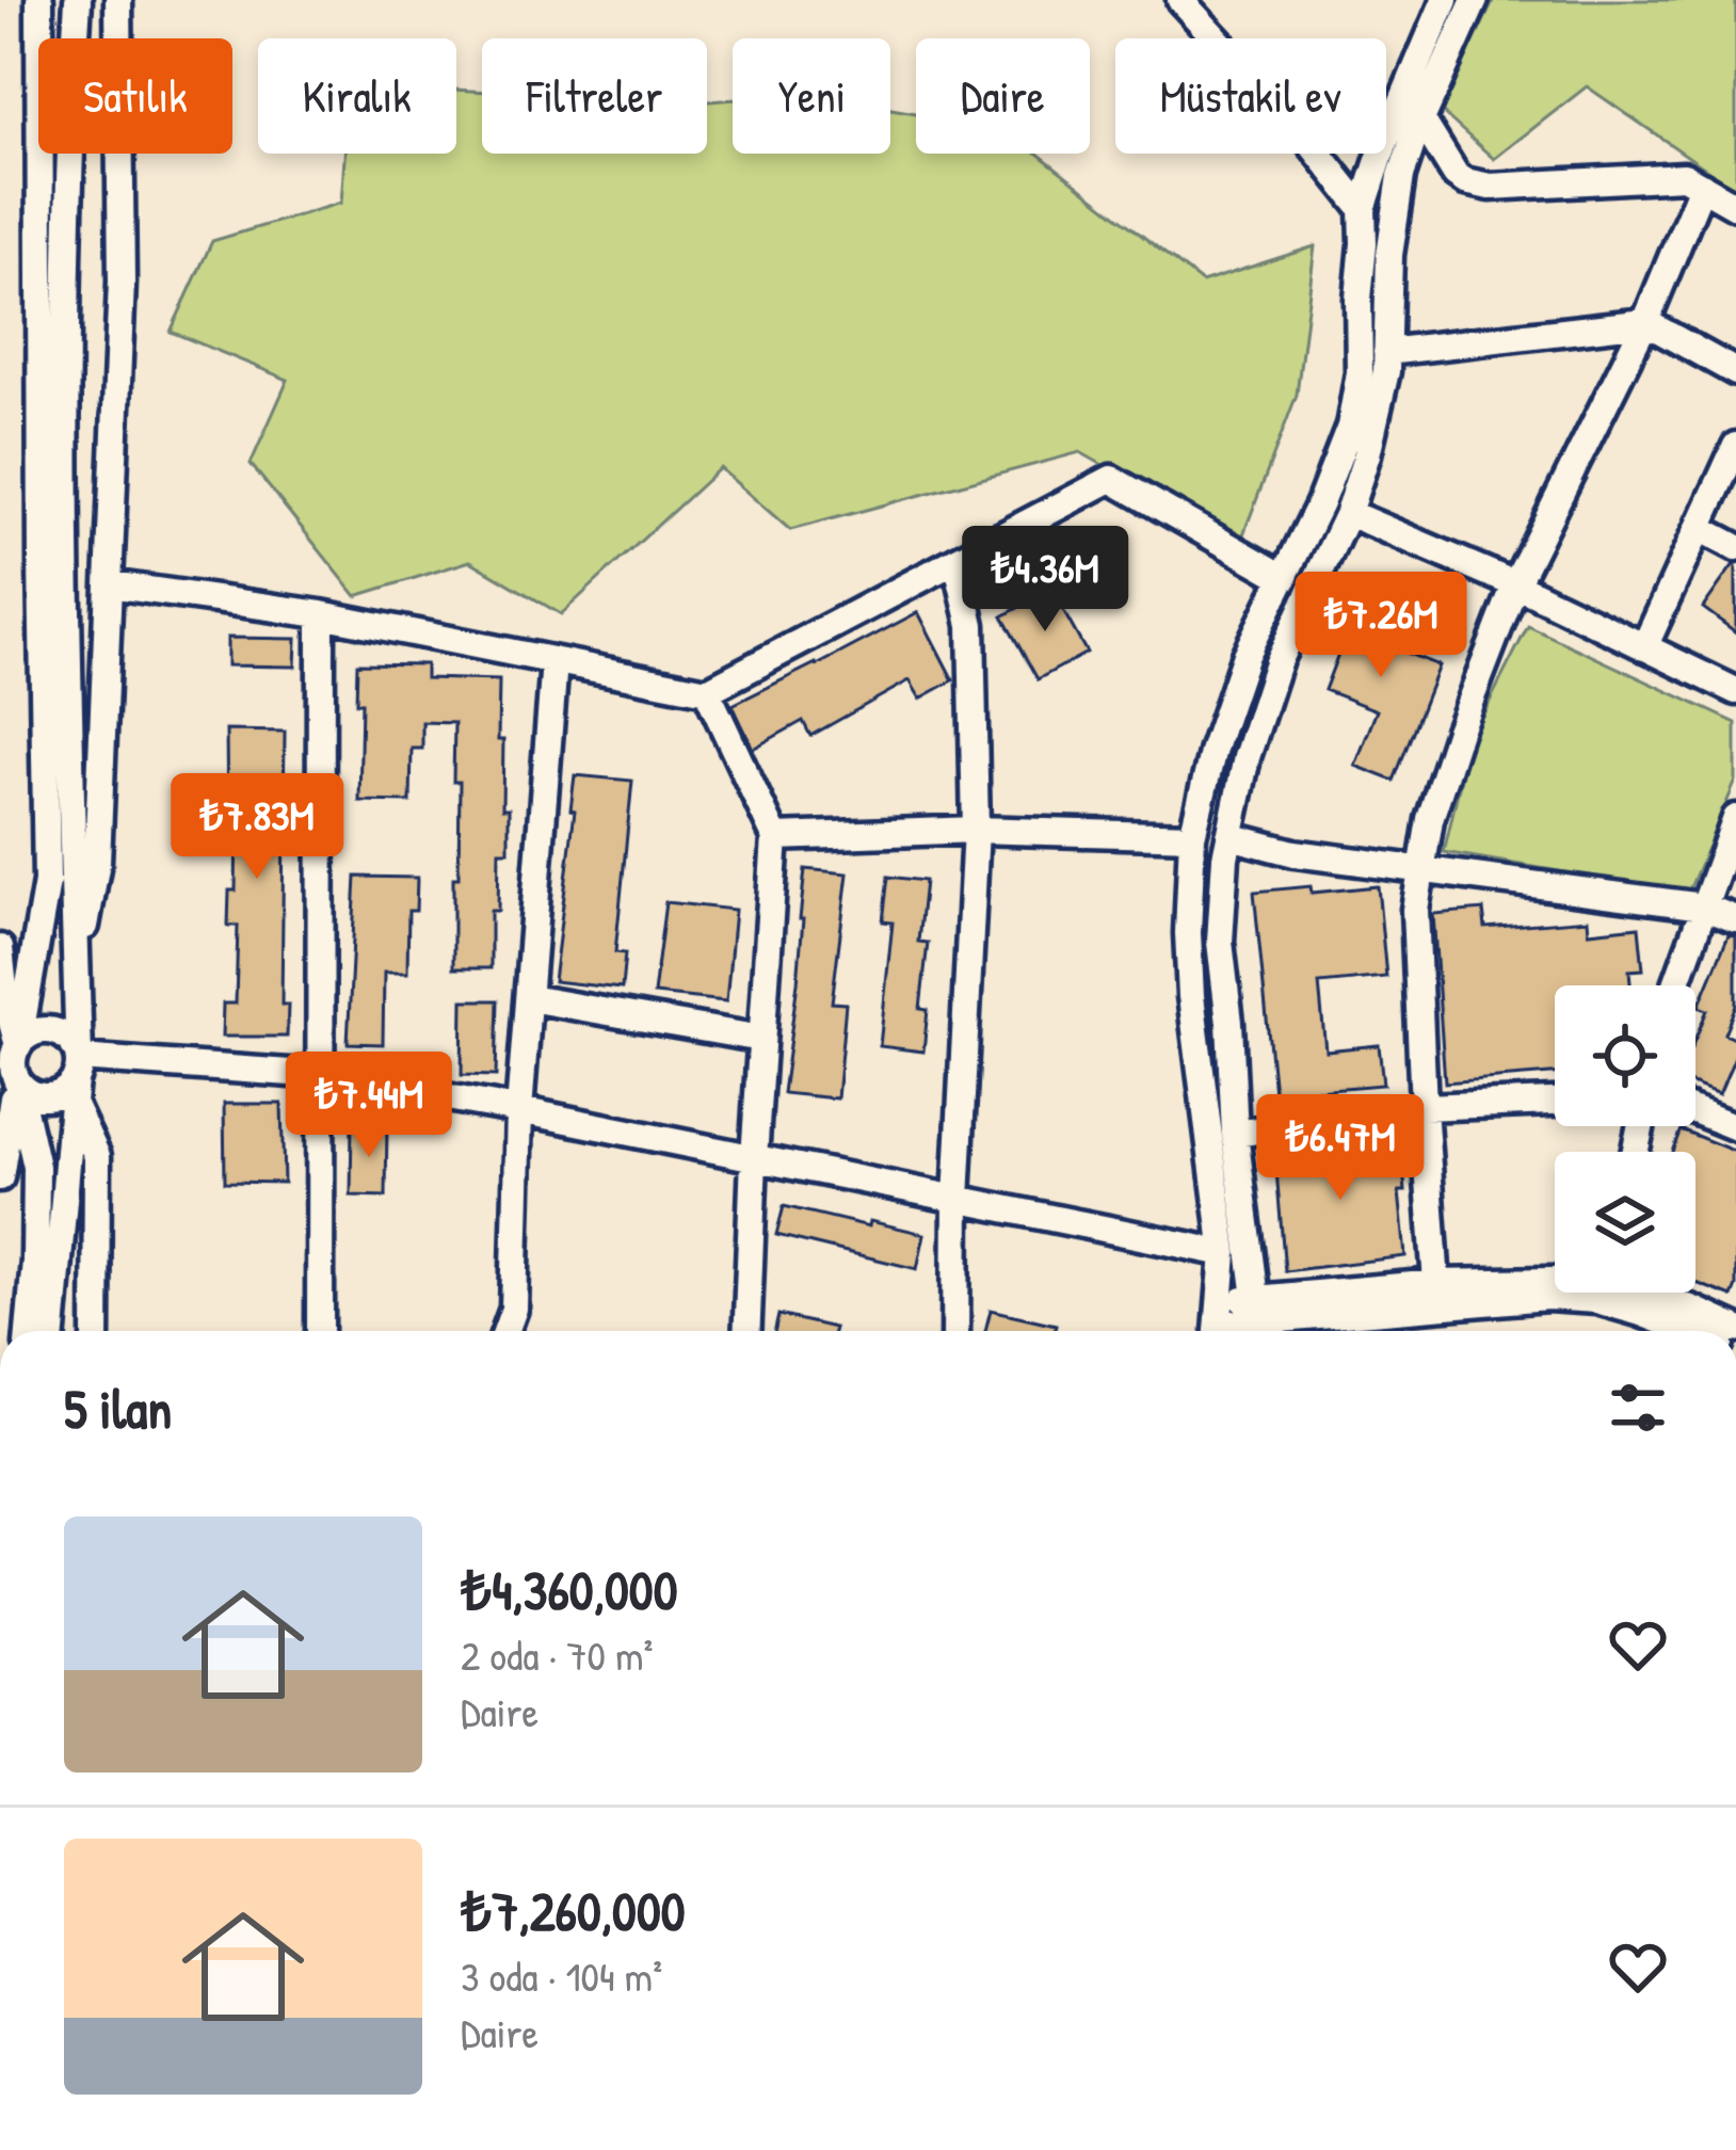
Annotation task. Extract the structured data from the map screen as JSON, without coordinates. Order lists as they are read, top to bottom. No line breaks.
{"page":{"chip":["Satılık","Kiralık","Filtreler","Yeni","Daire","Müstakil ev"],"price":["₺4.36M","₺7.26M","₺7.83M","₺7.44M","₺6.47M"],"heading":"5 ilan","list":[{"name":"₺4,360,000","note":"2 oda · 70 m² · Daire"},{"name":"₺7,260,000","note":"3 oda · 104 m² · Daire"}]}}
